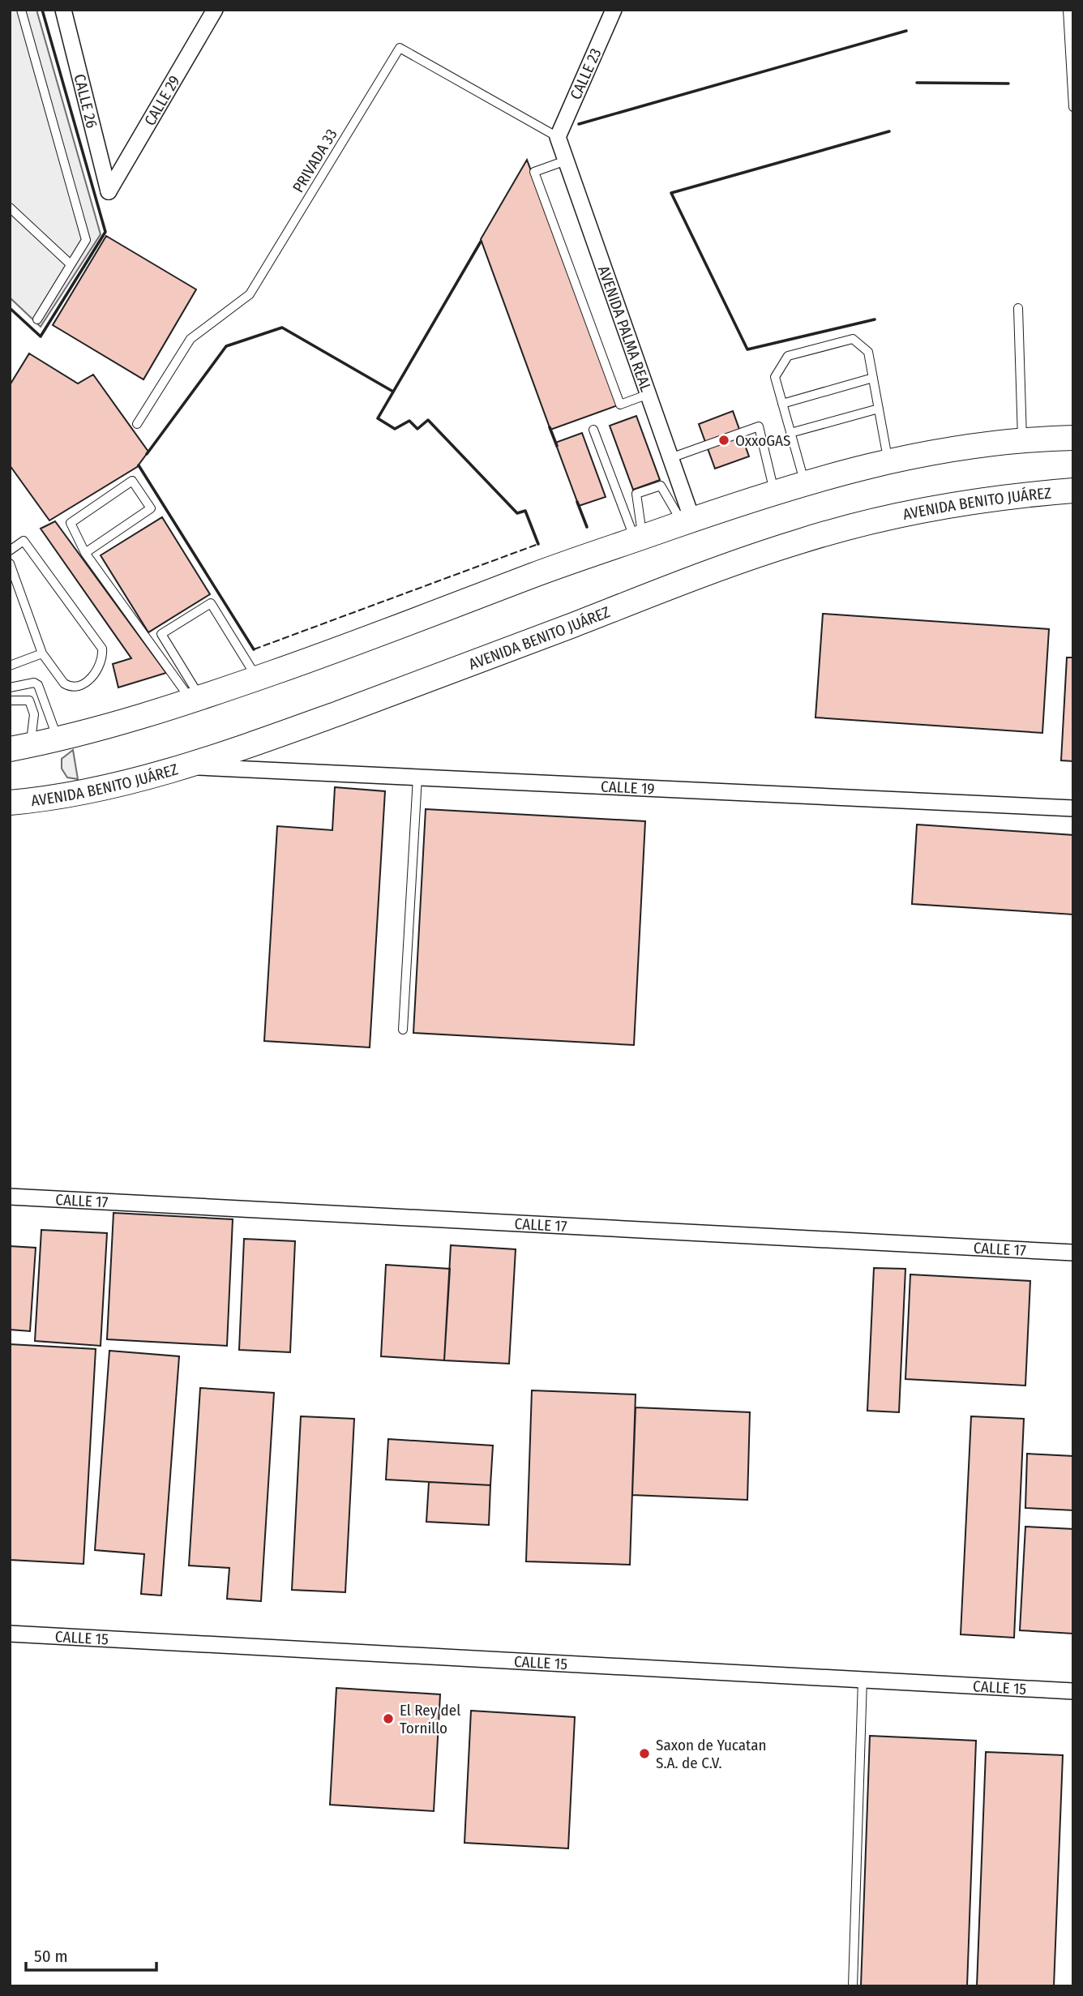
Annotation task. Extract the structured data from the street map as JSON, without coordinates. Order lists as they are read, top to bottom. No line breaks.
{"streets":{"main road":["AVENIDA BENITO JUÁREZ"],"street":["CALLE 23","CALLE 26","CALLE 29","AVENIDA PALMA REAL","CALLE 19","CALLE 17","CALLE 15"],"lane":["PRIVADA 33"]},"crossings":[["CALLE 23","PRIVADA 33"],["CALLE 23","AVENIDA PALMA REAL"],["CALLE 26","CALLE 29"],["PRIVADA 33","AVENIDA PALMA REAL"],["AVENIDA BENITO JUÁREZ","CALLE 19"]],"places":["OxxoGAS","El Rey del Tornillo","Saxon de Yucatan S.A. de C.V."],"scale_bar":"50 m"}
